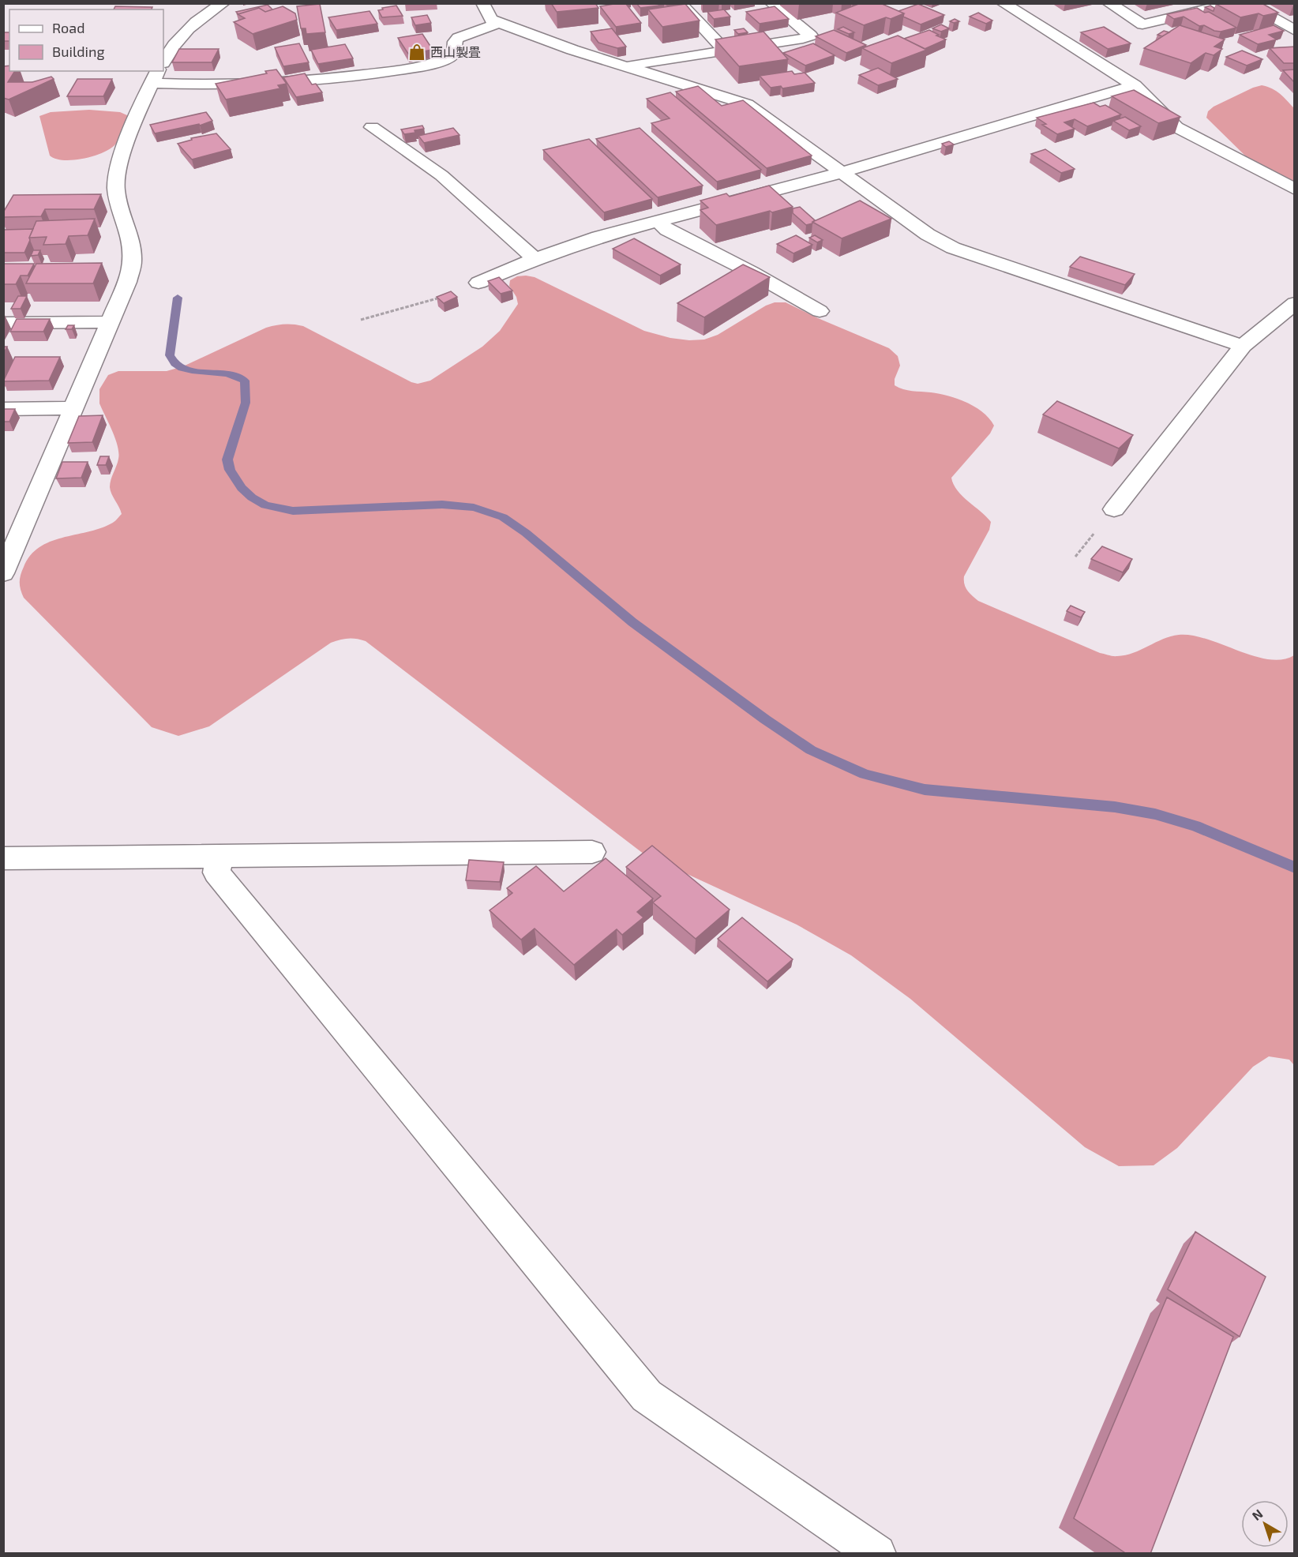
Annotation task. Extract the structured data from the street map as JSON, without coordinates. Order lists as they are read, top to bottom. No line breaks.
{"places":{"shop":["西山製畳"]},"legend":["Road","Building"],"north":"top left"}
